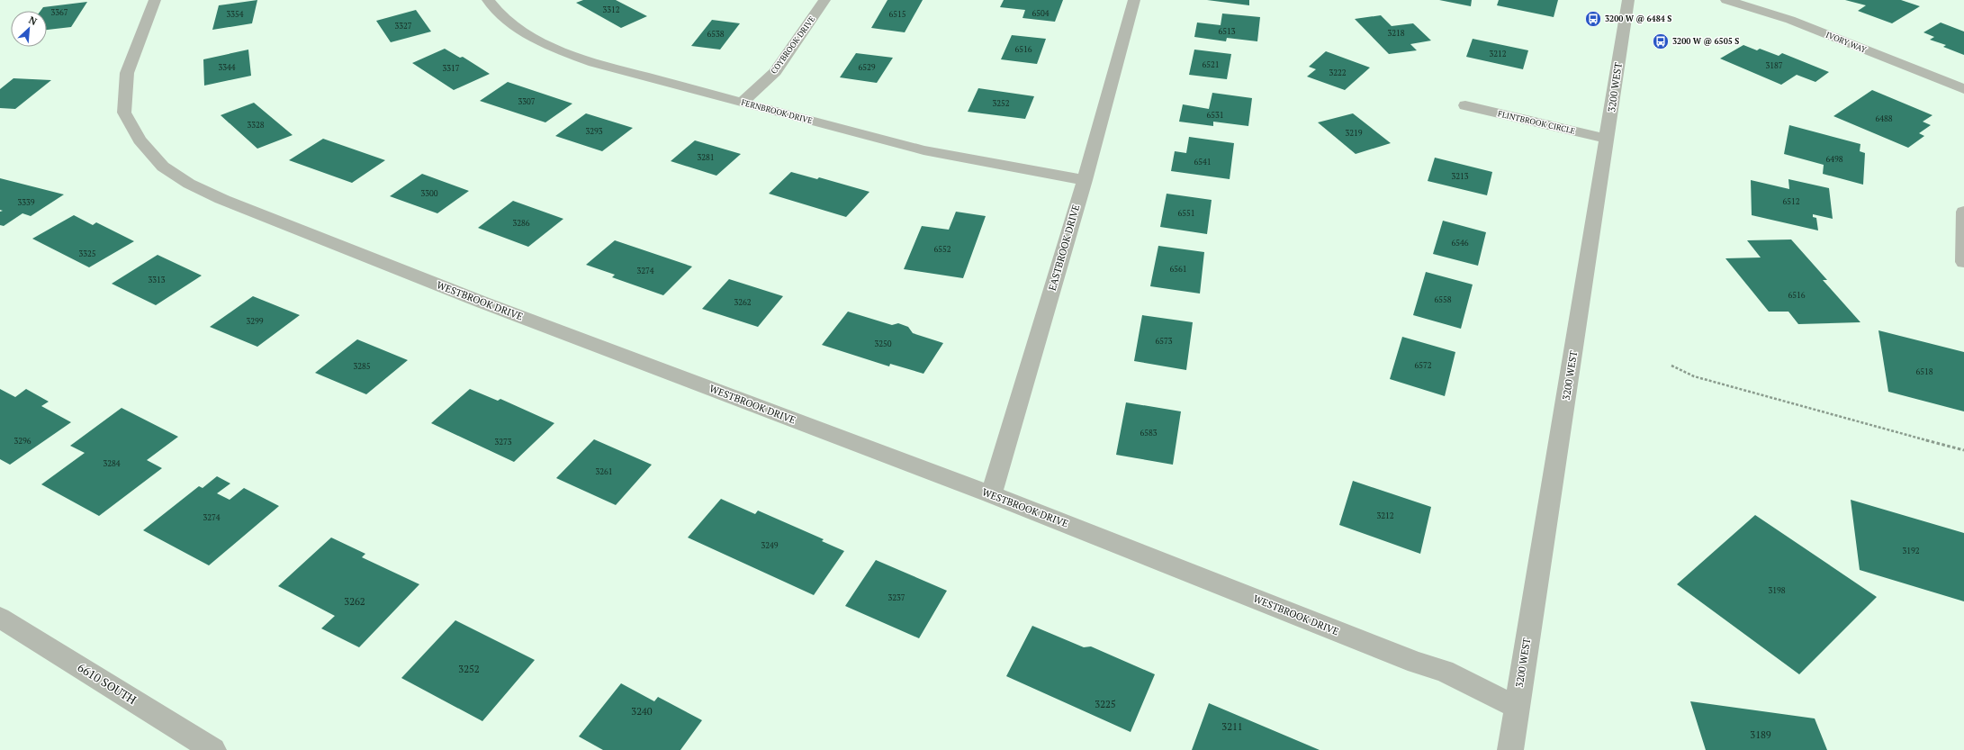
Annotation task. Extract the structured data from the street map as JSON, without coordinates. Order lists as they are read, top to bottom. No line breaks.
{"streets":{"street":["IVORY WAY","COYBROOK DRIVE","3200 WEST","FERNBROOK DRIVE","FLINTBROOK CIRCLE","EASTBROOK DRIVE","WESTBROOK DRIVE","6610 SOUTH"]},"crossings":[["COYBROOK DRIVE","FERNBROOK DRIVE"],["3200 WEST","FLINTBROOK CIRCLE"],["3200 WEST","WESTBROOK DRIVE"],["FERNBROOK DRIVE","EASTBROOK DRIVE"],["EASTBROOK DRIVE","WESTBROOK DRIVE"]],"places":{"bus stop":["3200 W @ 6484 S","3200 W @ 6505 S"]},"house_numbers":["3312","3367","6504","3354","6515","3327","6513","3218","6538","6516","3212","6521","3187","3344","6529","3317","3222","3307","3252","6531","6488","3328","3293","3219","3281","6498","6541","3213","3300","6512","3339","6551","3286","6546","6552","3325","6561","3274","3313","6516","6558","3262","3299","6573","3250","6572","3285","6518","6583","3296","3273","3284","3261","3212","3274","3249","3192","3198","3237","3262","3252","3225","3240","3211","3189"],"north":"top right"}
